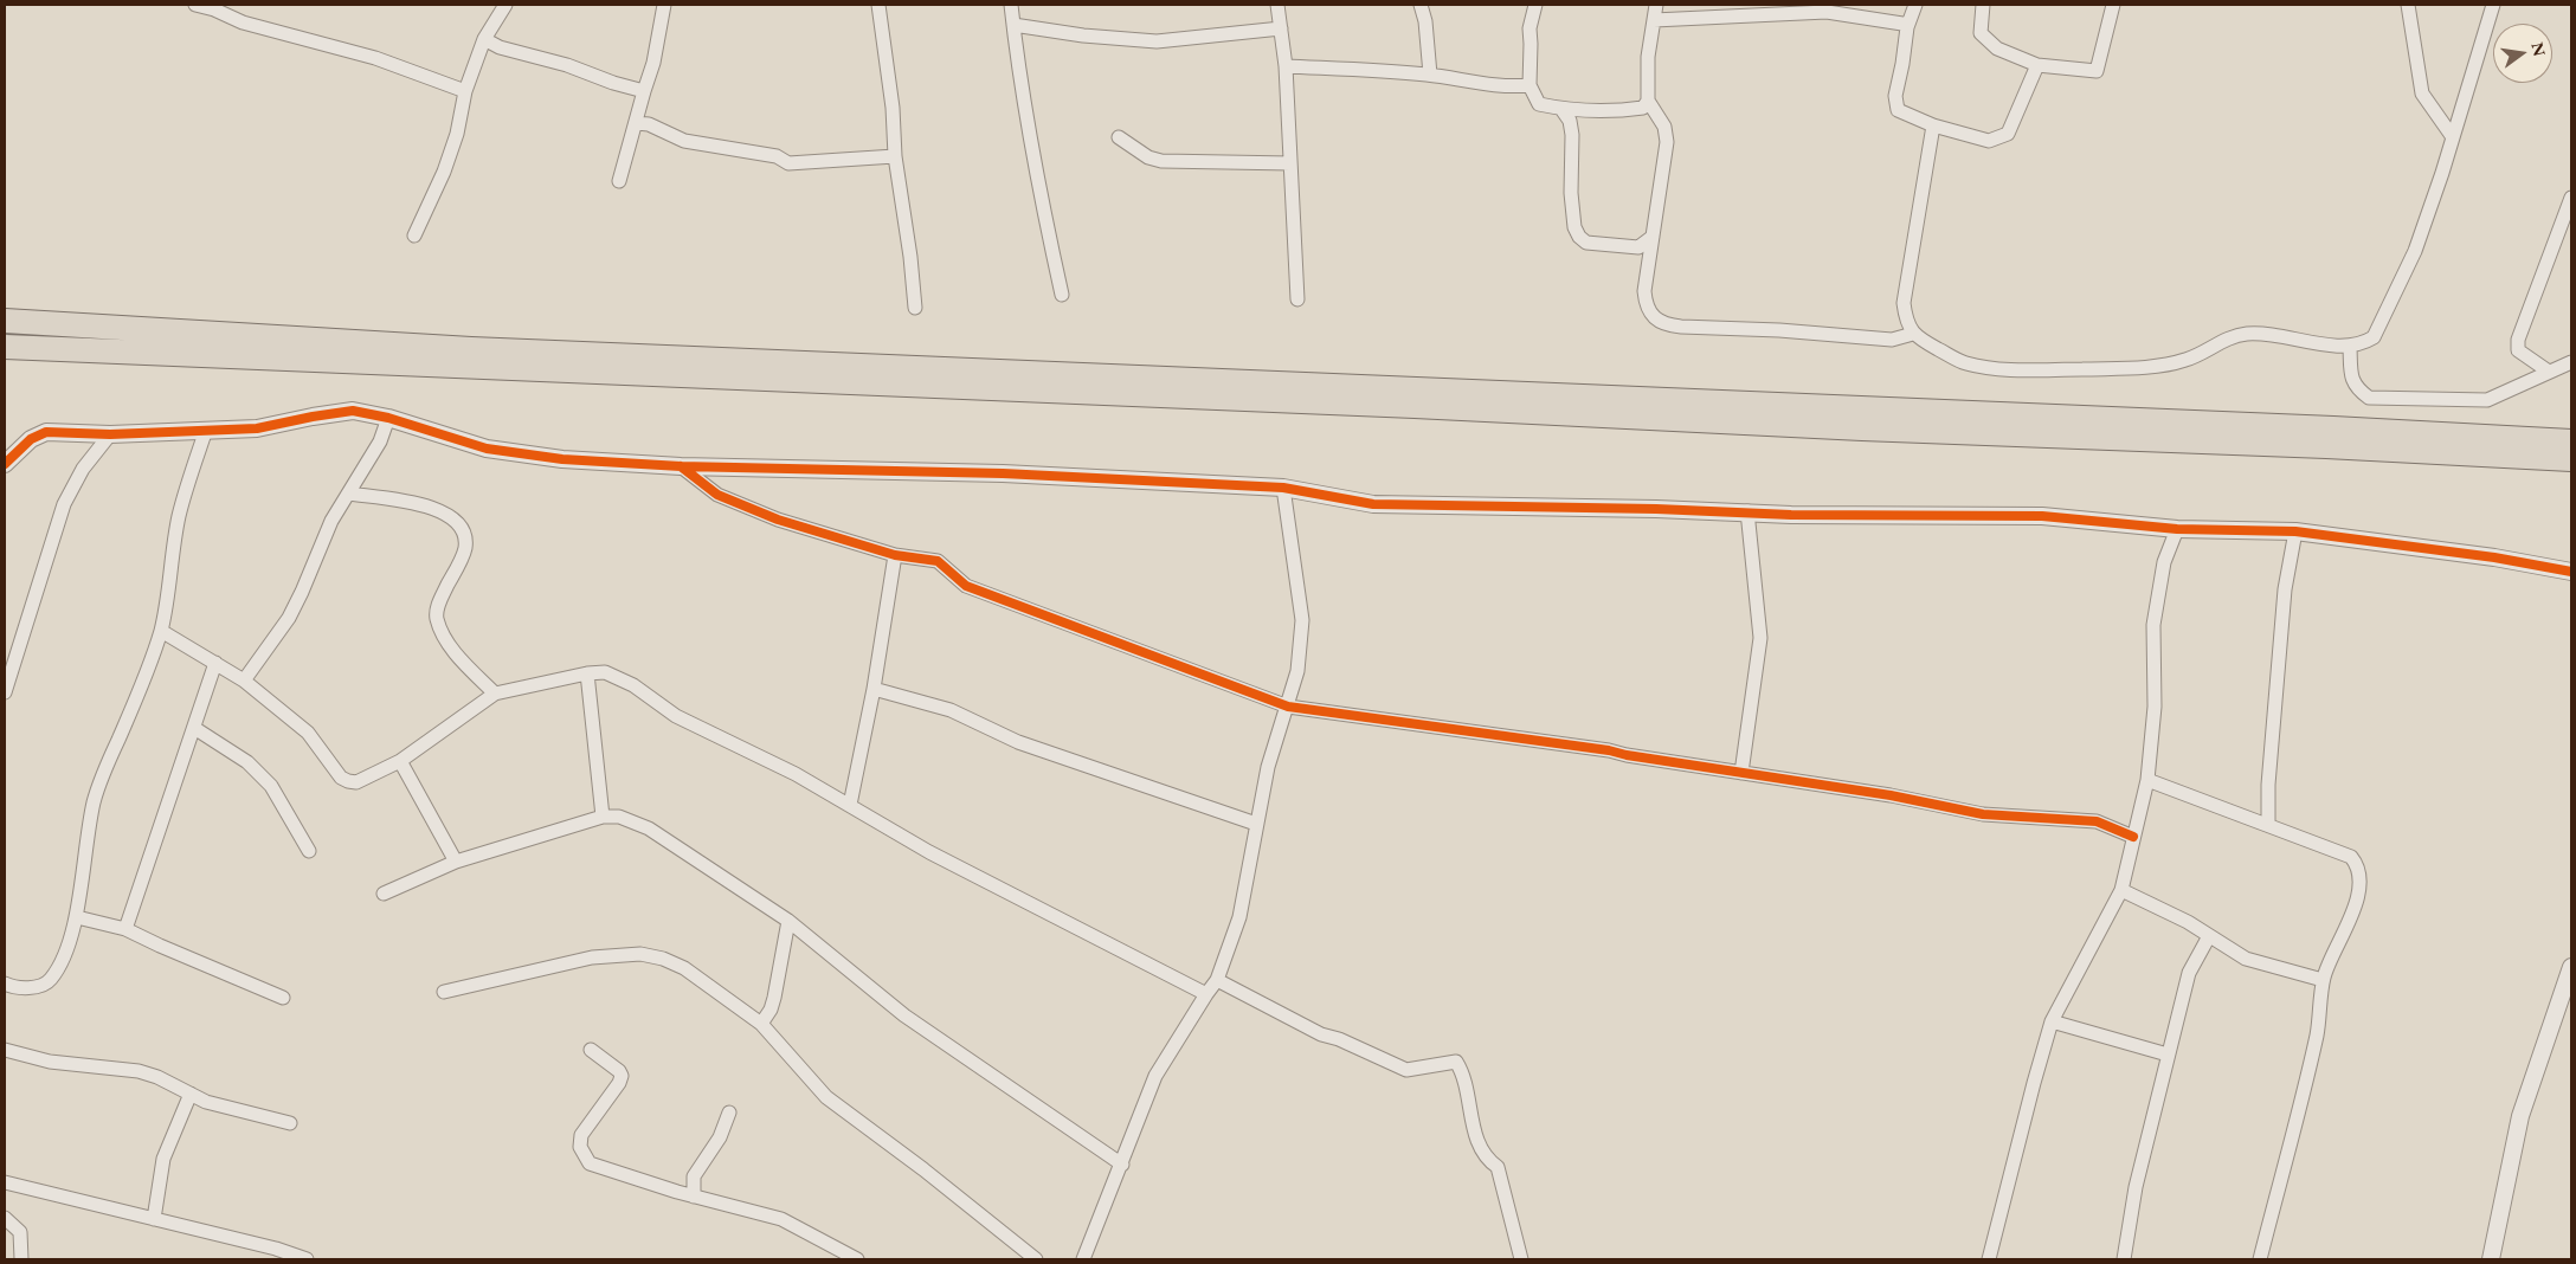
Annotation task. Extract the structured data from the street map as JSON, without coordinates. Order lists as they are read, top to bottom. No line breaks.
{"north":"right"}
